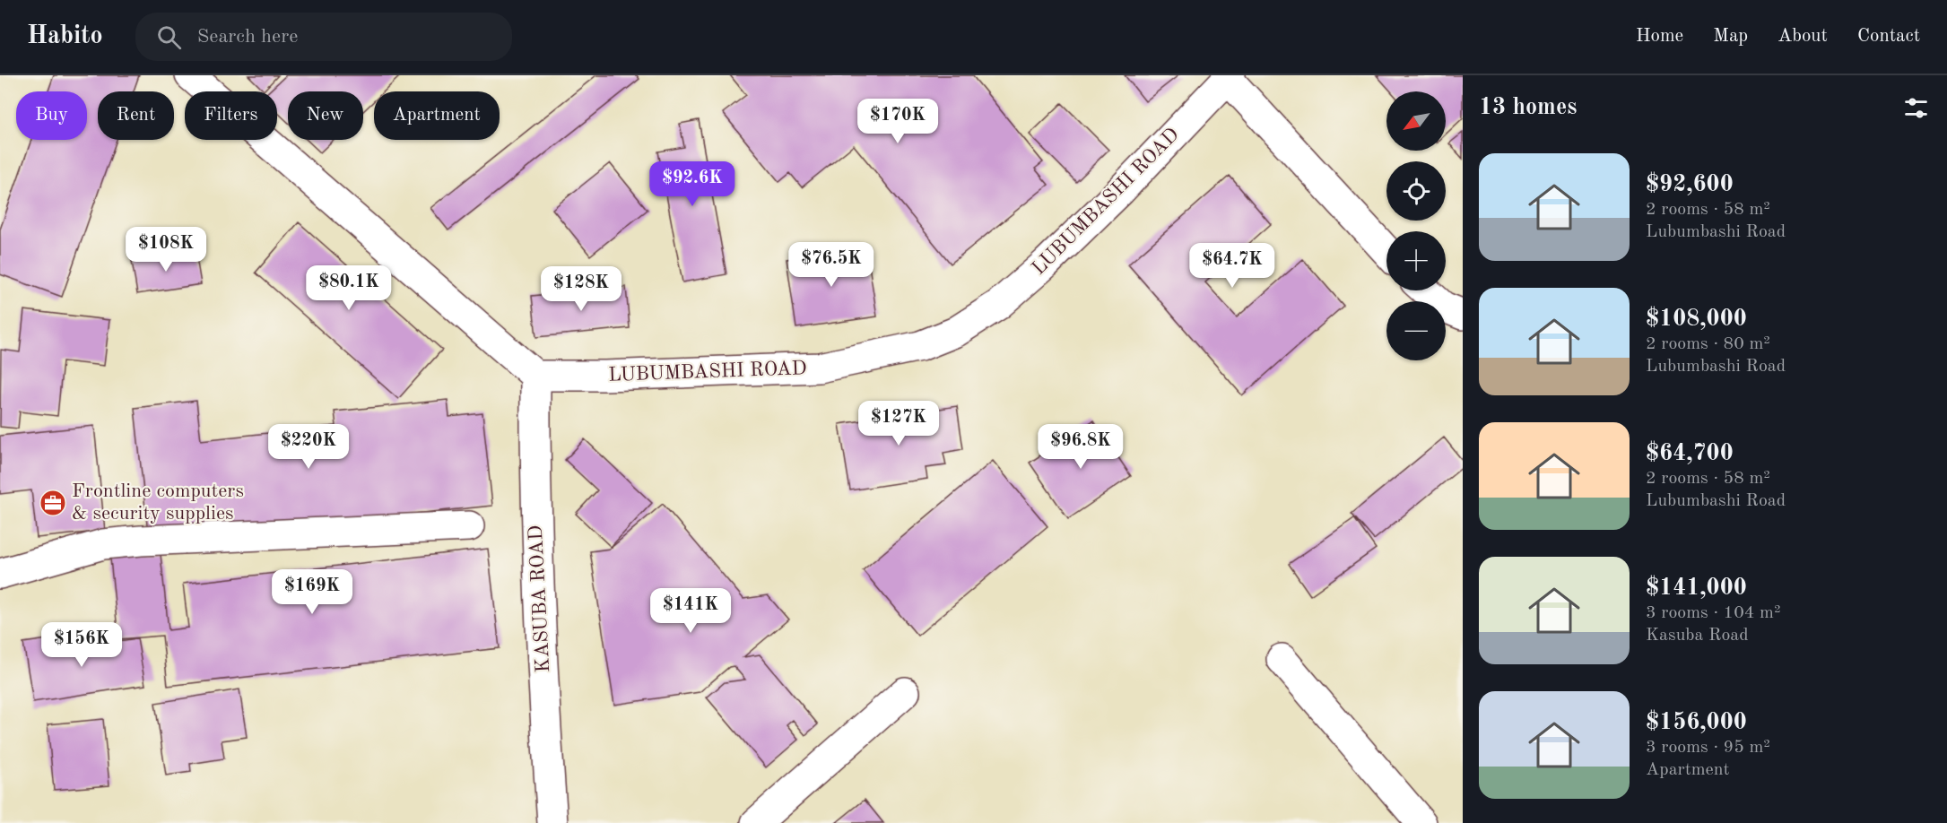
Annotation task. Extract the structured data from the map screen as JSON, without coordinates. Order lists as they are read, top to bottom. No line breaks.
{"streets":{"street":["LUBUMBASHI ROAD","KASUBA ROAD"]},"crossings":[["LUBUMBASHI ROAD","KASUBA ROAD"]],"places":{"office":["Frontline computers & security supplies"]},"north":"bottom left","page":{"header":"Habito","search":"Search here","nav":["Home","Map","About","Contact"],"heading":"13 homes","map_buttons":["+","−"],"chip":["Buy","Rent","Filters","New","Apartment"],"price":["$170K","$92.6K","$108K","$76.5K","$64.7K","$80.1K","$128K","$127K","$220K","$96.8K","$169K","$141K","$156K"],"list":[{"name":"$92,600","note":"2 rooms · 58 m² · Lubumbashi Road"},{"name":"$108,000","note":"2 rooms · 80 m² · Lubumbashi Road"},{"name":"$64,700","note":"2 rooms · 58 m² · Lubumbashi Road"},{"name":"$141,000","note":"3 rooms · 104 m² · Kasuba Road"},{"name":"$156,000","note":"3 rooms · 95 m² · Apartment"}]}}
